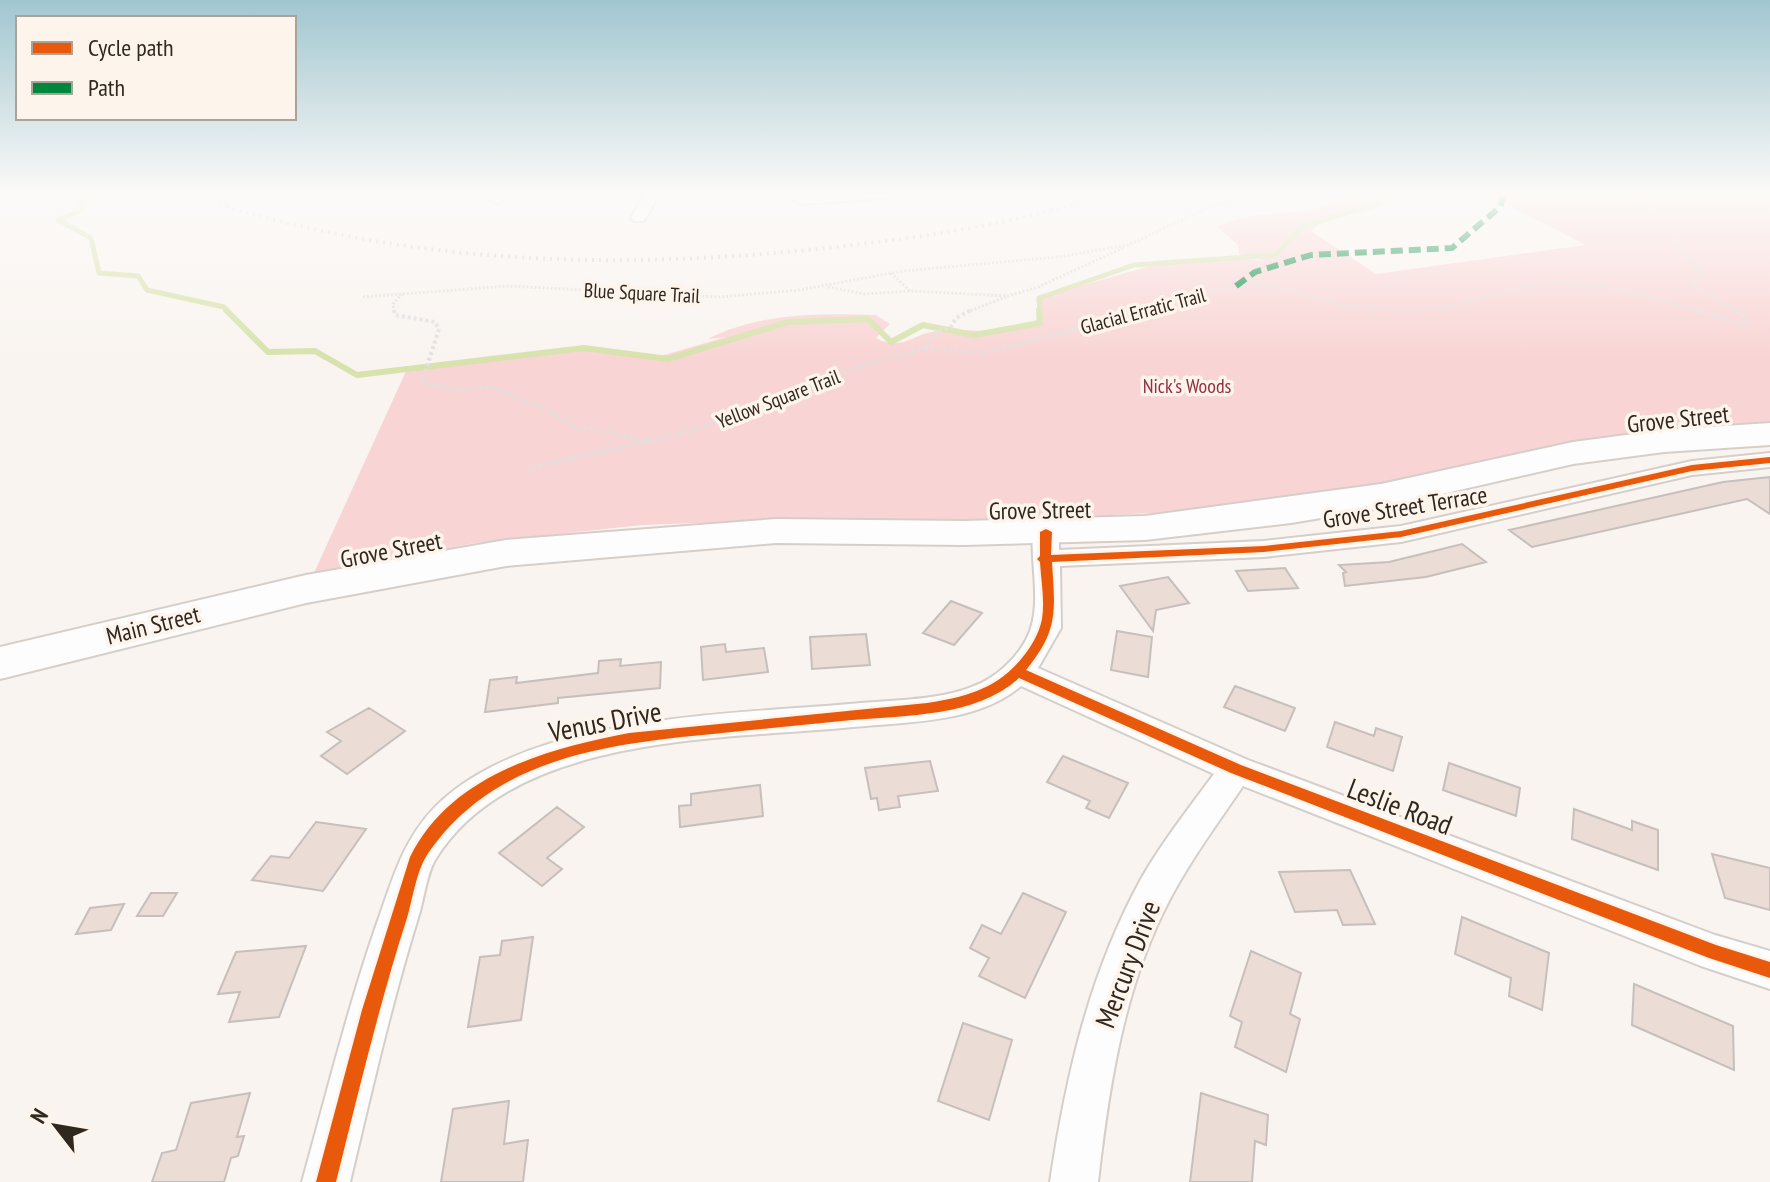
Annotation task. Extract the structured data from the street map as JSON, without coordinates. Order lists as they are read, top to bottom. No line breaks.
{"streets":{"main road":["Grove Street","Main Street"],"street":["Grove Street Terrace","Venus Drive","Leslie Road","Mercury Drive"],"path":["Blue Square Trail","Glacial Erratic Trail","Yellow Square Trail"]},"crossings":[["Blue Square Trail","Yellow Square Trail"],["Glacial Erratic Trail","Yellow Square Trail"],["Grove Street","Grove Street Terrace"],["Grove Street","Main Street"],["Grove Street","Venus Drive"],["Grove Street Terrace","Venus Drive"],["Venus Drive","Leslie Road"],["Leslie Road","Mercury Drive"]],"parks":["Nick's Woods"],"legend":["Cycle path","Path"],"north":"top left"}
